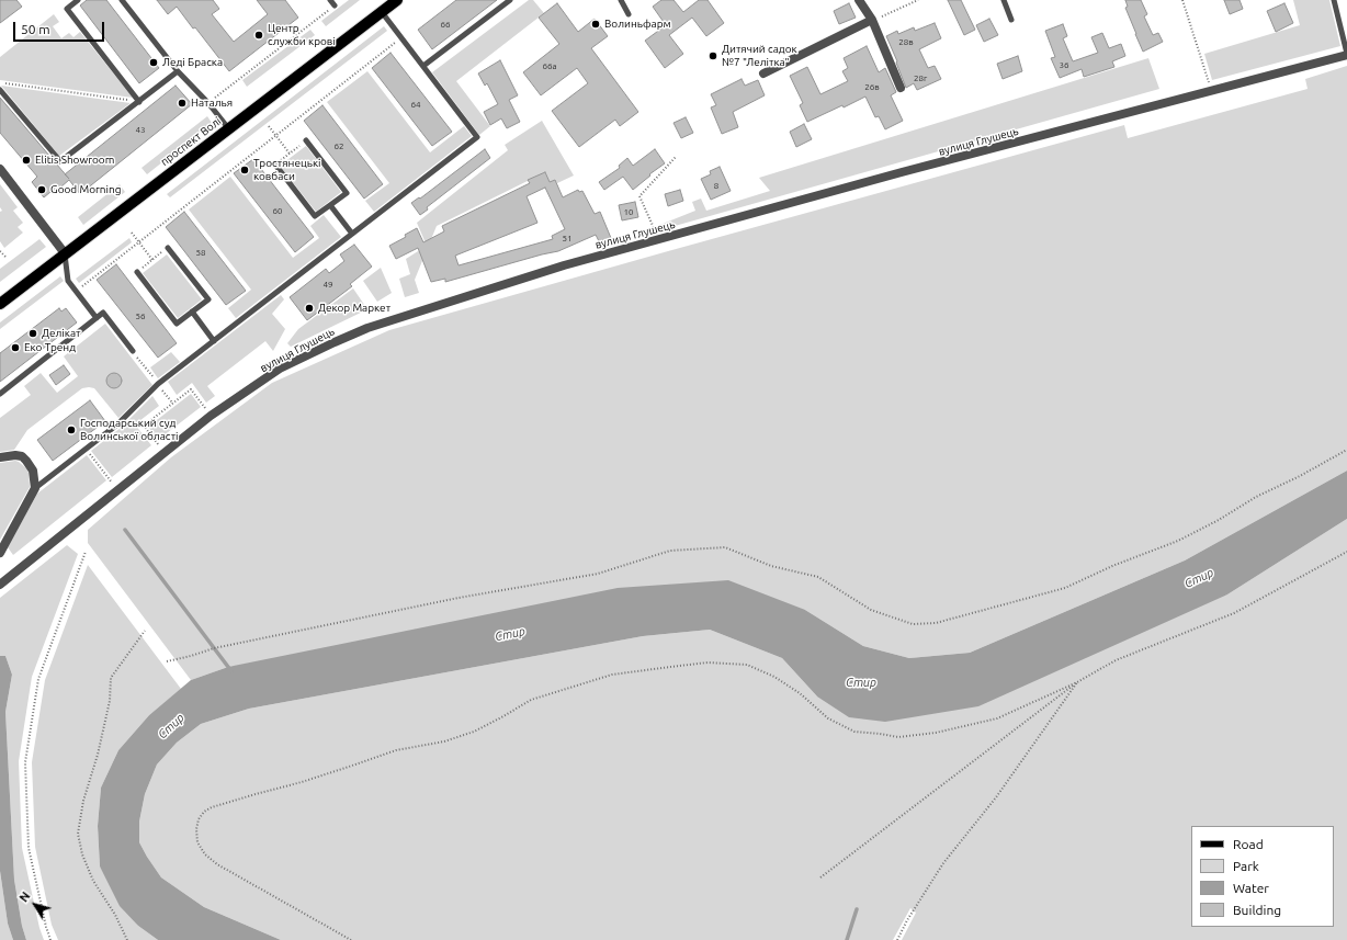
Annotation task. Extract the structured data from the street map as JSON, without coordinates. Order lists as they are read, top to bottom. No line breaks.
{"streets":{"main road":["проспект Волі"],"street":["вулиця Глушець"]},"water":["Стир"],"places":["Волиньфарм","Центр служби крові","Дитячий садок №7 \"Лелітка\"","Леді Браска","Наталья","Elitis Showroom","Тростянецькі ковбаси","Good Morning","Декор Маркет","Делікат","Еко Тренд","Господарський суд Волинської області"],"house_numbers":["66","28в","36","66а","28г","26в","64","43","62","8","60","10","51","58","49","56"],"legend":["Road","Park","Water","Building"],"scale_bar":"50 m","north":"top left"}
